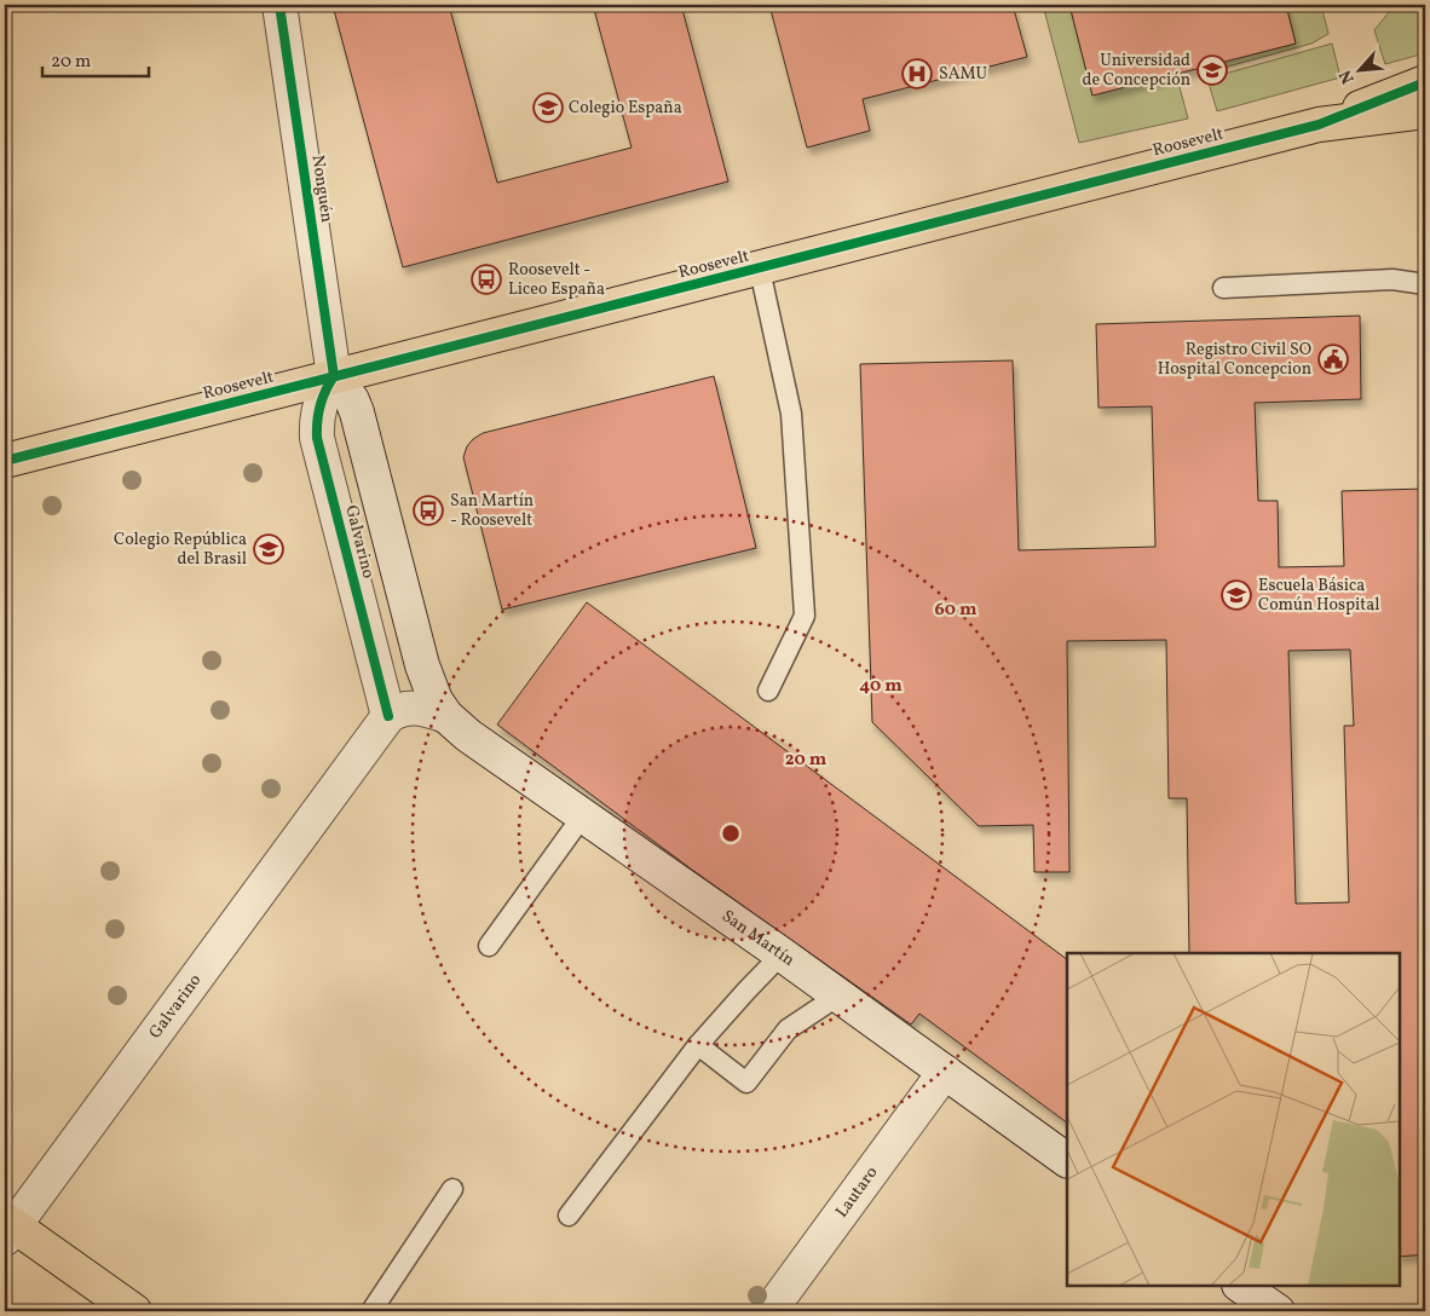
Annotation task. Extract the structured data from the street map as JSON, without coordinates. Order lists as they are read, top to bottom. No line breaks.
{"streets":{"main road":["Roosevelt"],"street":["Nonguén","Galvarino","San Martín","Lautaro"]},"crossings":[["Roosevelt","Nonguén"],["Roosevelt","Galvarino"],["Nonguén","Galvarino"],["Galvarino","San Martín"],["San Martín","Lautaro"]],"places":{"school or university":["Universidad de Concepción","Colegio España","Colegio República del Brasil","Escuela Básica Común Hospital"],"hospital":["SAMU"],"bus stop":["Roosevelt - Liceo España","San Martín - Roosevelt"],"public building":["Registro Civil SO Hospital Concepcion"]},"scale_bar":"20 m","north":"bottom left","rings":["60 m","40 m","20 m"]}
